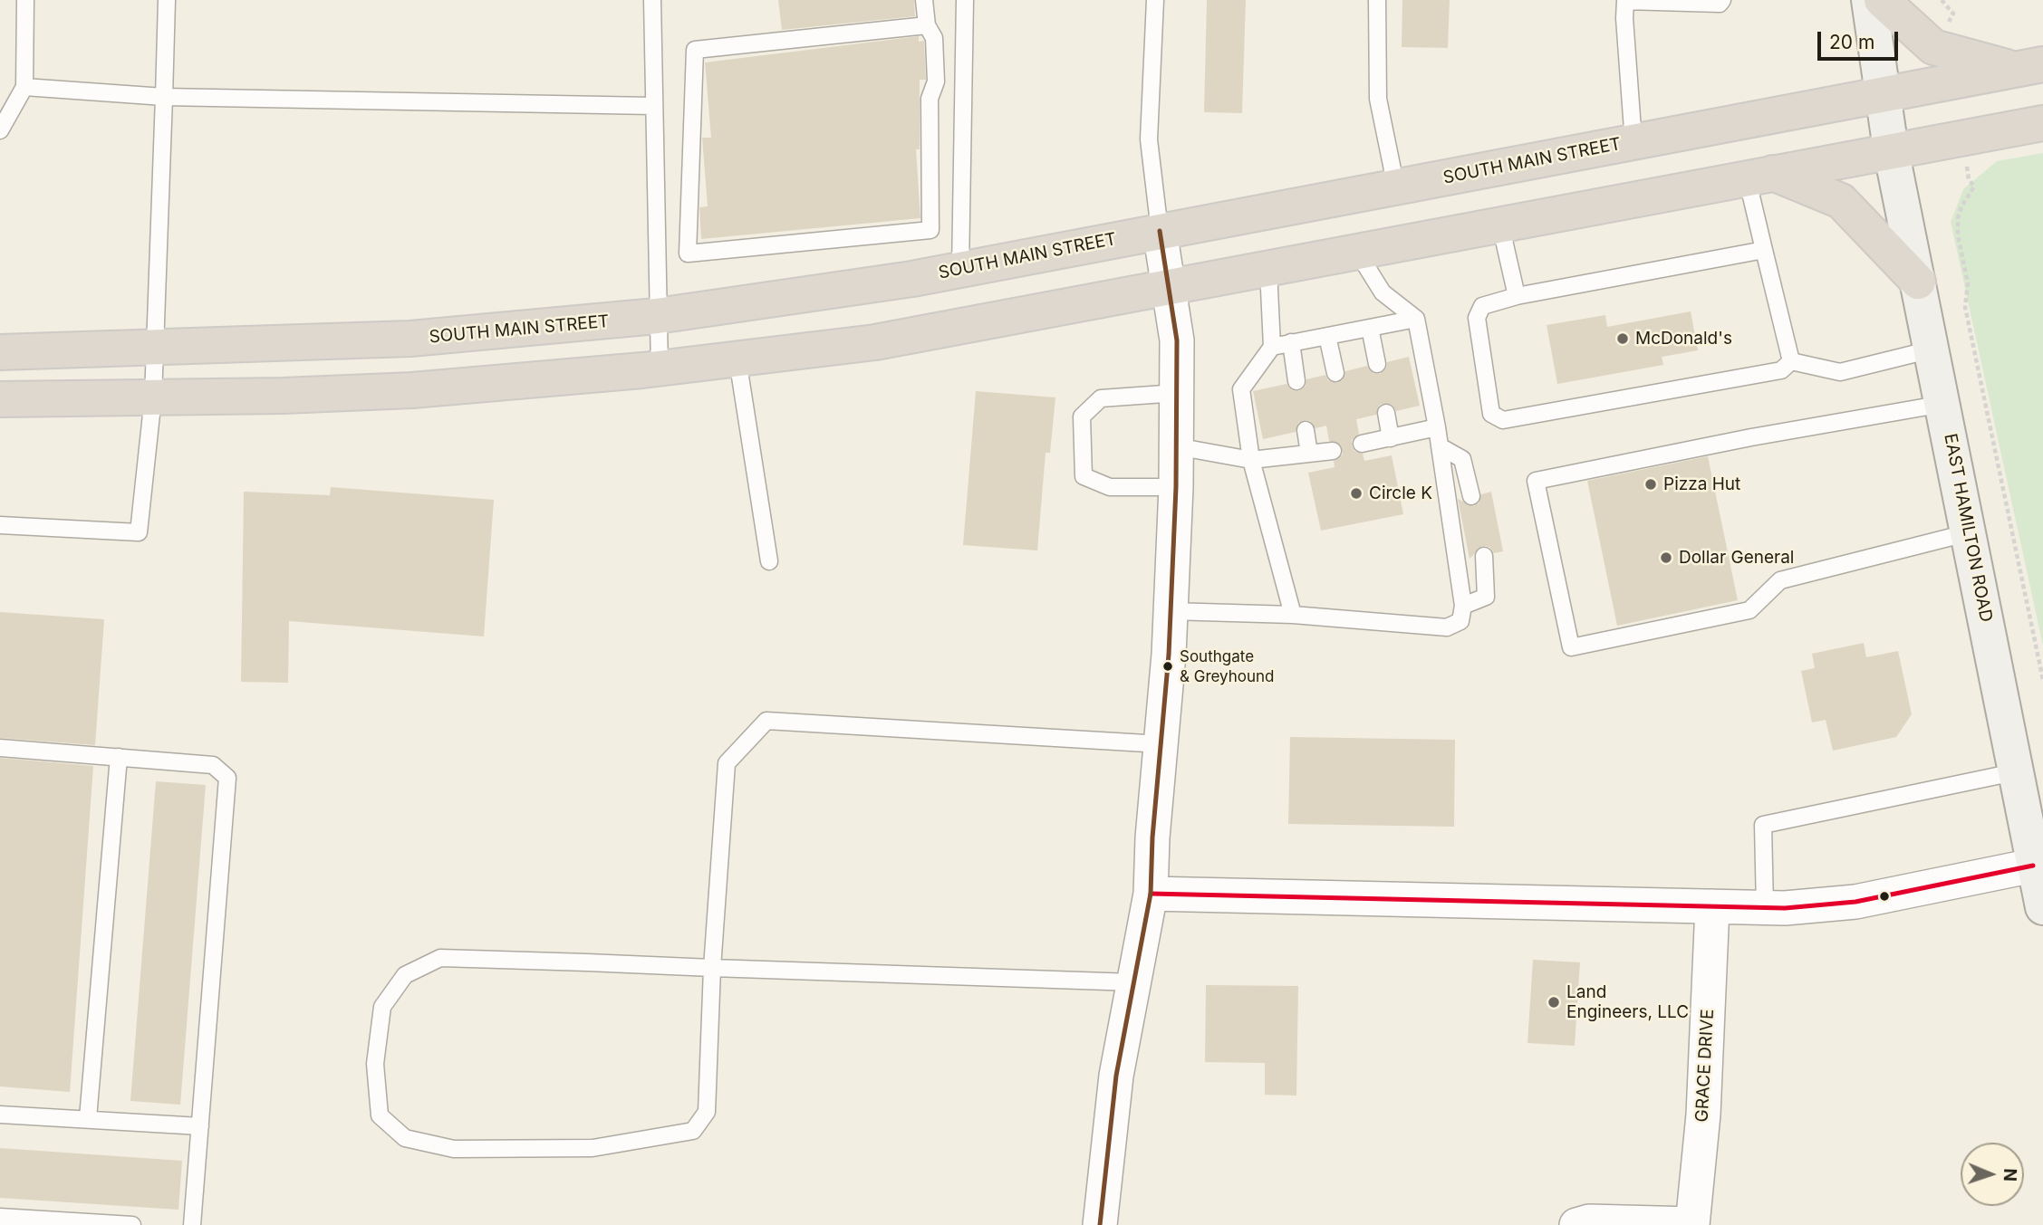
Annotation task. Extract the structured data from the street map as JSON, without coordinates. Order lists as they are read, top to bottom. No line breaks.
{"streets":{"highway":["SOUTH MAIN STREET"],"main road":["EAST HAMILTON ROAD"],"street":["GRACE DRIVE"]},"crossings":[["SOUTH MAIN STREET","EAST HAMILTON ROAD"]],"places":["McDonald's","Pizza Hut","Circle K","Dollar General","Southgate & Greyhound","Land Engineers, LLC"],"scale_bar":"20 m","north":"right"}
